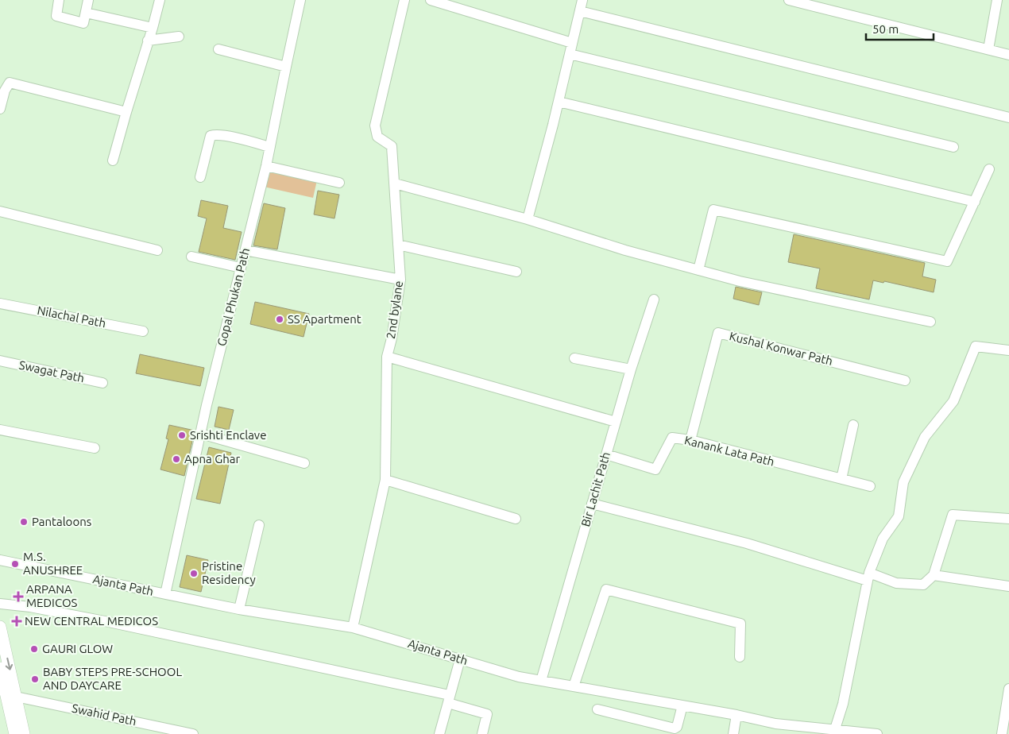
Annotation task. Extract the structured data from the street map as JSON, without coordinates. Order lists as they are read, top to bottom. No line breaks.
{"streets":{"street":["Gopal Phukan Path","2nd bylane","Nilachal Path","Kushal Konwar Path","Swagat Path","Kanank Lata Path","Bir Lachit Path","Ajanta Path","Swahid Path"]},"crossings":[["Gopal Phukan Path","Ajanta Path"],["2nd bylane","Ajanta Path"],["Kushal Konwar Path","Kanank Lata Path"],["Kanank Lata Path","Bir Lachit Path"],["Bir Lachit Path","Ajanta Path"]],"places":{"other":["SS Apartment","Srishti Enclave","Apna Ghar","Pantaloons","M.S. ANUSHREE","Pristine Residency","GAURI GLOW","BABY STEPS PRE-SCHOOL AND DAYCARE"],"health":["ARPANA MEDICOS","NEW CENTRAL MEDICOS"]},"scale_bar":"50 m"}
